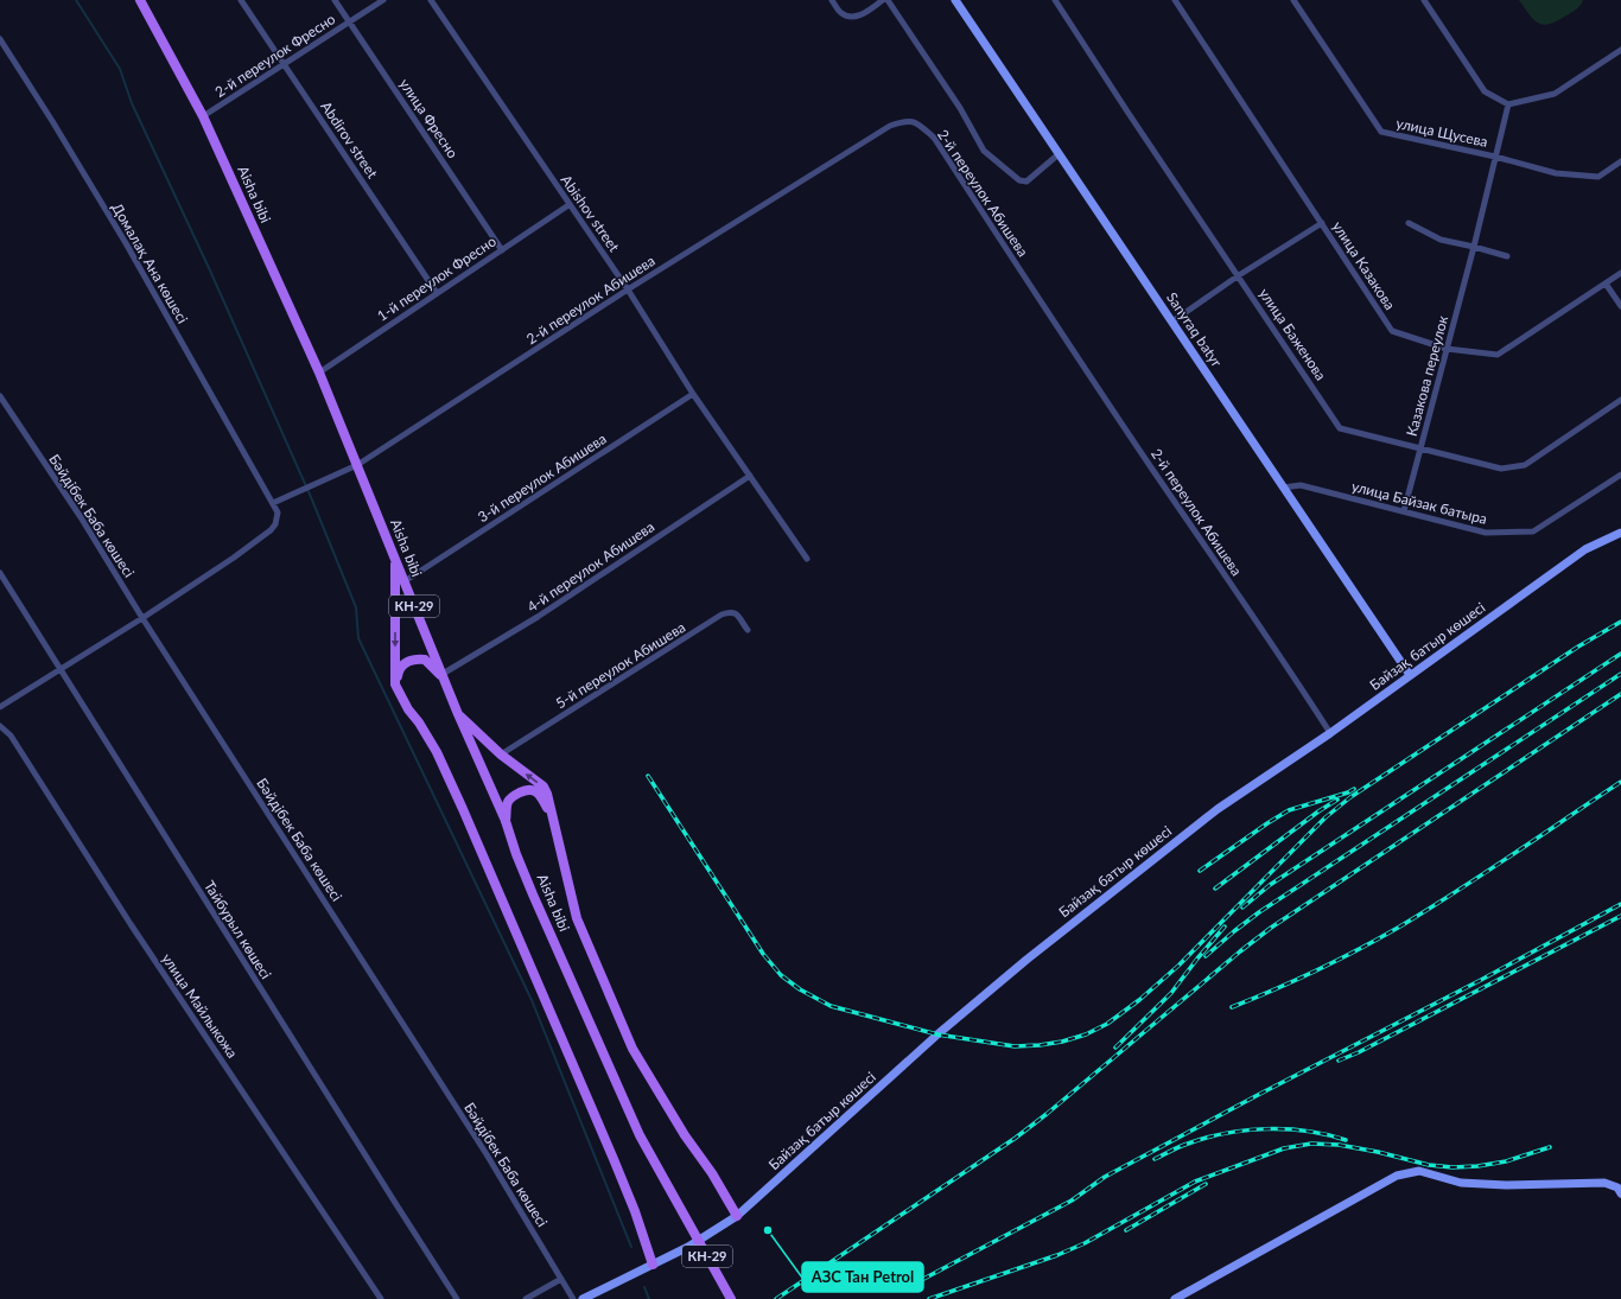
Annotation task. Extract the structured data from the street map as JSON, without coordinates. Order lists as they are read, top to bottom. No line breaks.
{"streets":{"main road":["Aisha bibi","КН-29"],"street":["2-й переулок Фресно","улица Фресно","улица Щусева","Abdirov street","2-й переулок Абишева","Abishov street","Домалақ Ана көшесі","улица Казакова","1-й переулок Фресно","Sanyraq batyr","улица Баженова","Казакова переулок","3-й переулок Абишева","улица Байзак батыра","Бәйдібек Баба көшесі","4-й переулок Абишева","Байзақ батыр көшесі","5-й переулок Абишева","Тайбурыл көшесі","улица Майлыкожа"]},"crossings":[["2-й переулок Фресно","улица Фресно"],["2-й переулок Фресно","Abdirov street"],["2-й переулок Фресно","Aisha bibi"],["улица Фресно","1-й переулок Фресно"],["улица Щусева","Казакова переулок"],["Abdirov street","1-й переулок Фресно"],["2-й переулок Абишева","Aisha bibi"],["2-й переулок Абишева","Abishov street"],["2-й переулок Абишева","Домалақ Ана көшесі"],["2-й переулок Абишева","Байзақ батыр көшесі"],["Aisha bibi","1-й переулок Фресно"],["Aisha bibi","3-й переулок Абишева"],["Aisha bibi","4-й переулок Абишева"],["Abishov street","1-й переулок Фресно"],["Abishov street","3-й переулок Абишева"],["Abishov street","4-й переулок Абишева"],["улица Казакова","Казакова переулок"],["Sanyraq batyr","улица Байзак батыра"],["Sanyraq batyr","Байзақ батыр көшесі"],["улица Баженова","Казакова переулок"],["Казакова переулок","улица Байзак батыра"]],"places":["АЗС Тан Petrol"]}
